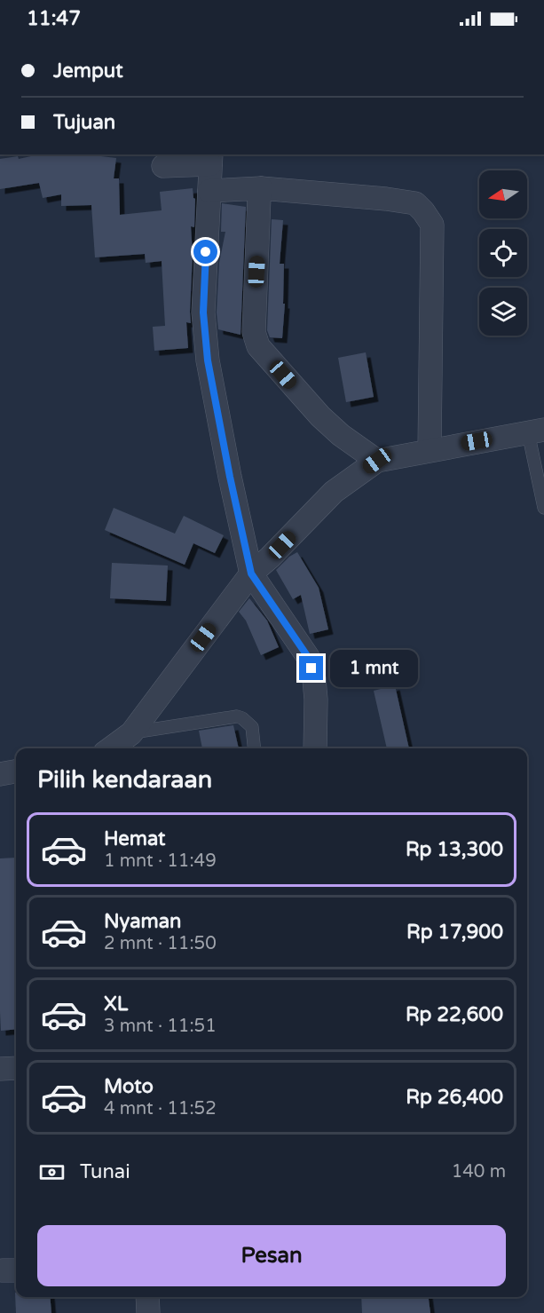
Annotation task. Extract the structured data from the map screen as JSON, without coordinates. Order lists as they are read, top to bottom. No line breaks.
{"north":"left","page":{"status":"11:47","banner":["Jemput","Tujuan"],"bubble":"1 mnt","heading":"Pilih kendaraan","list":[{"name":"Hemat","note":"1 mnt · 11:49","value":"Rp 13,300"},{"name":"Nyaman","note":"2 mnt · 11:50","value":"Rp 17,900"},{"name":"XL","note":"3 mnt · 11:51","value":"Rp 22,600"},{"name":"Moto","note":"4 mnt · 11:52","value":"Rp 26,400"}],"pay":["Tunai","140 m"],"buttons":"Pesan"}}
